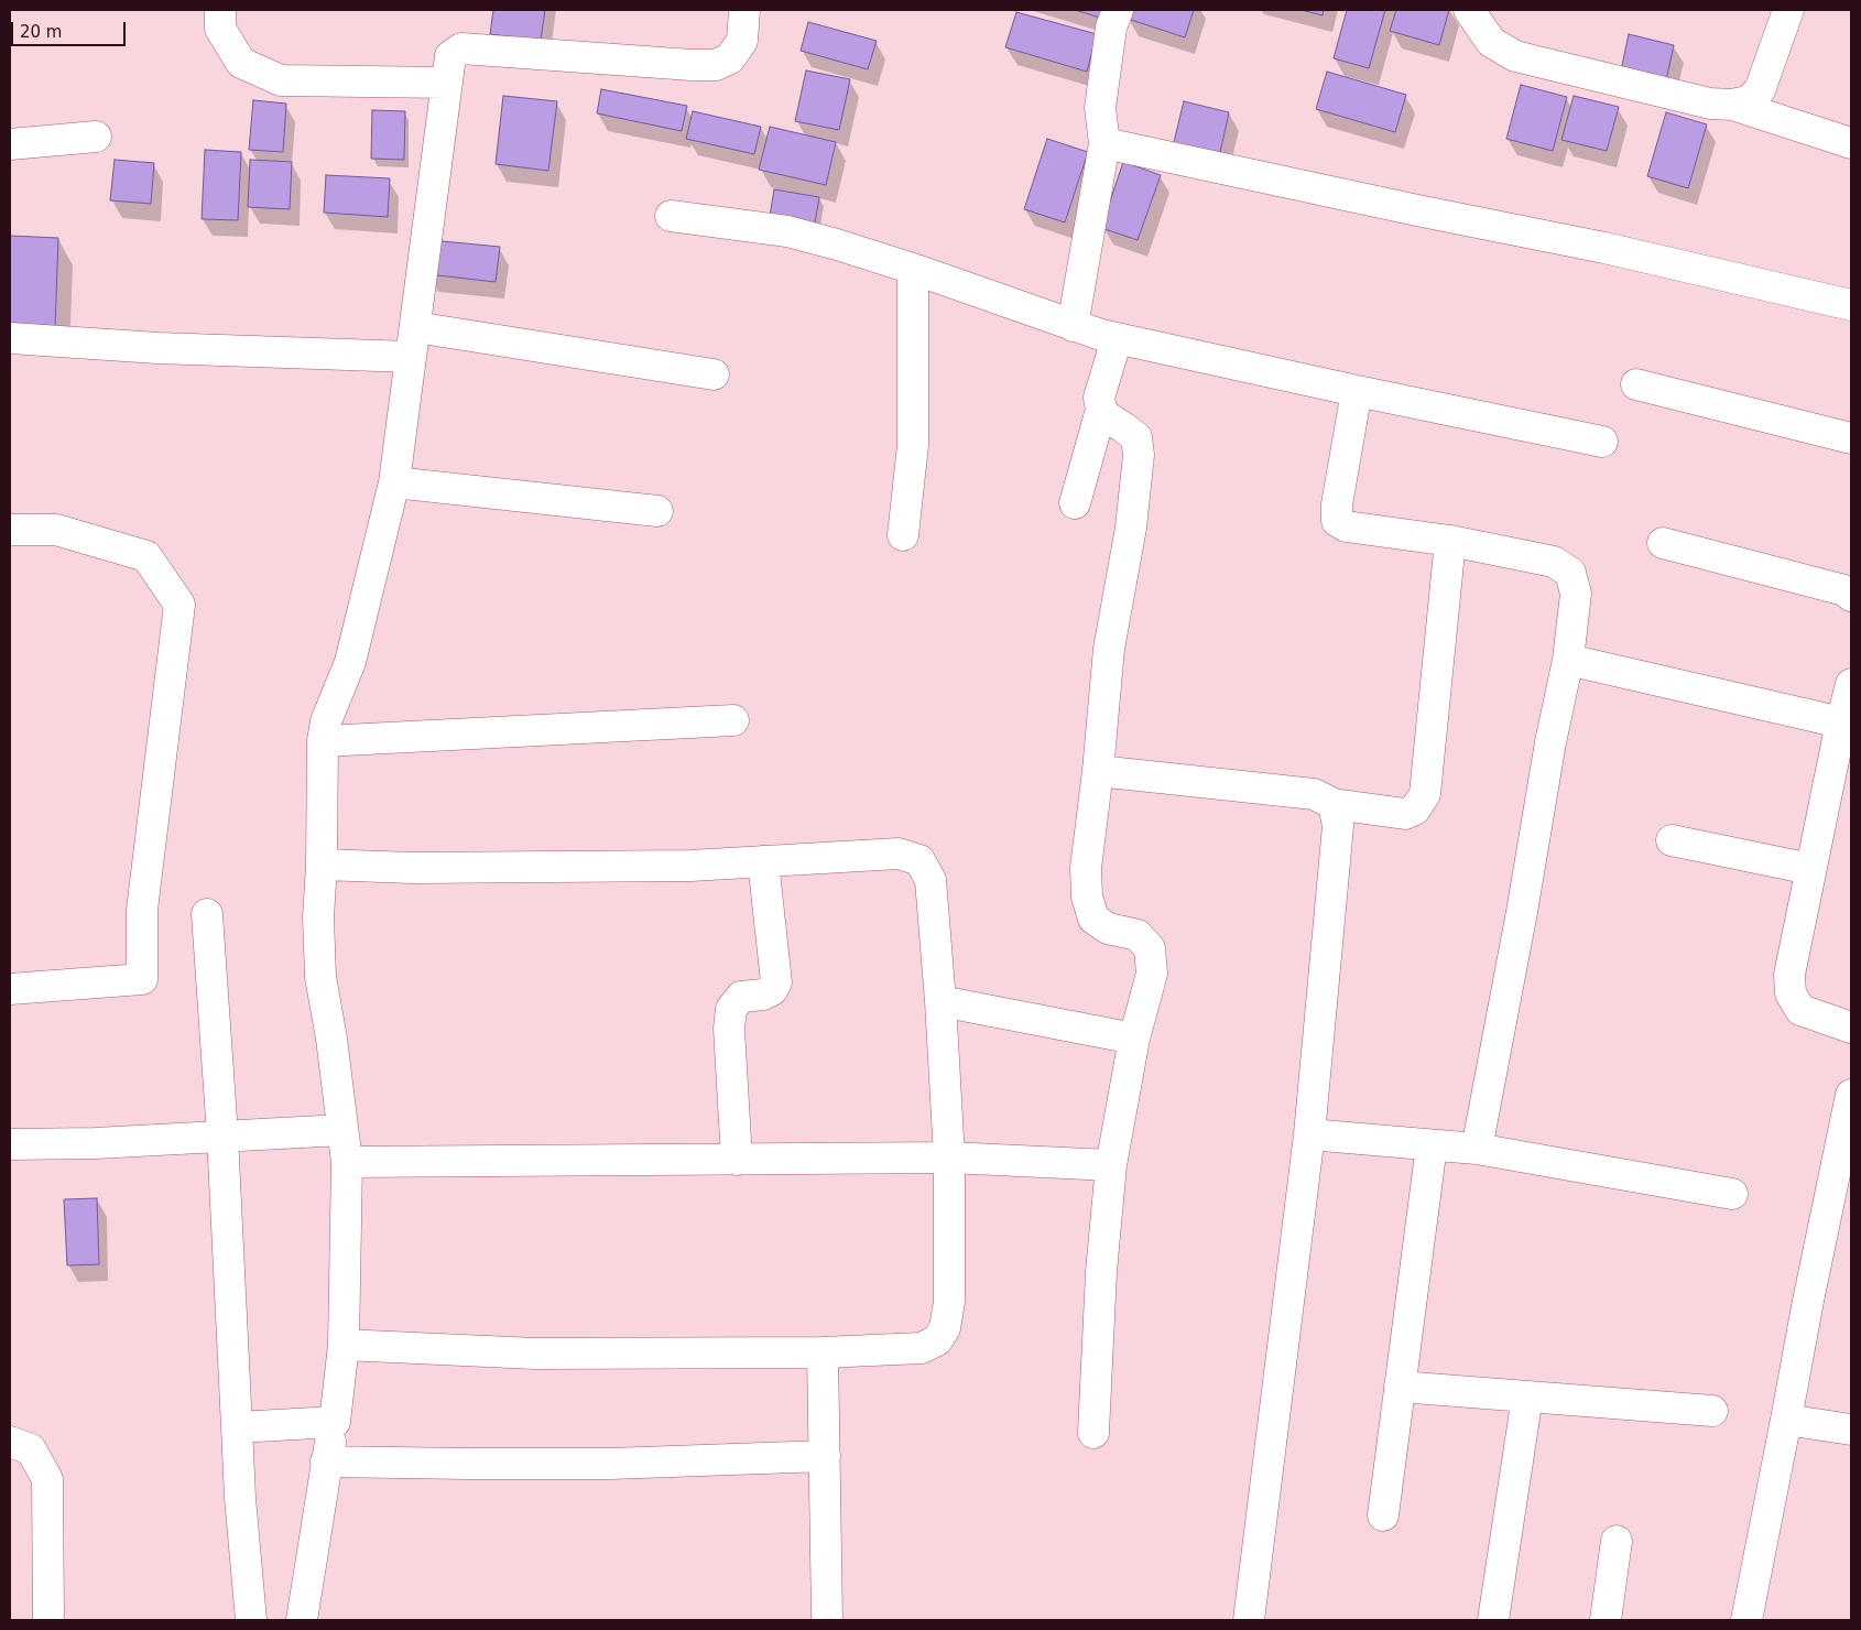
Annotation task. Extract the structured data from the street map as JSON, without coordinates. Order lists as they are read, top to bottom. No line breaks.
{"scale_bar":"20 m"}
